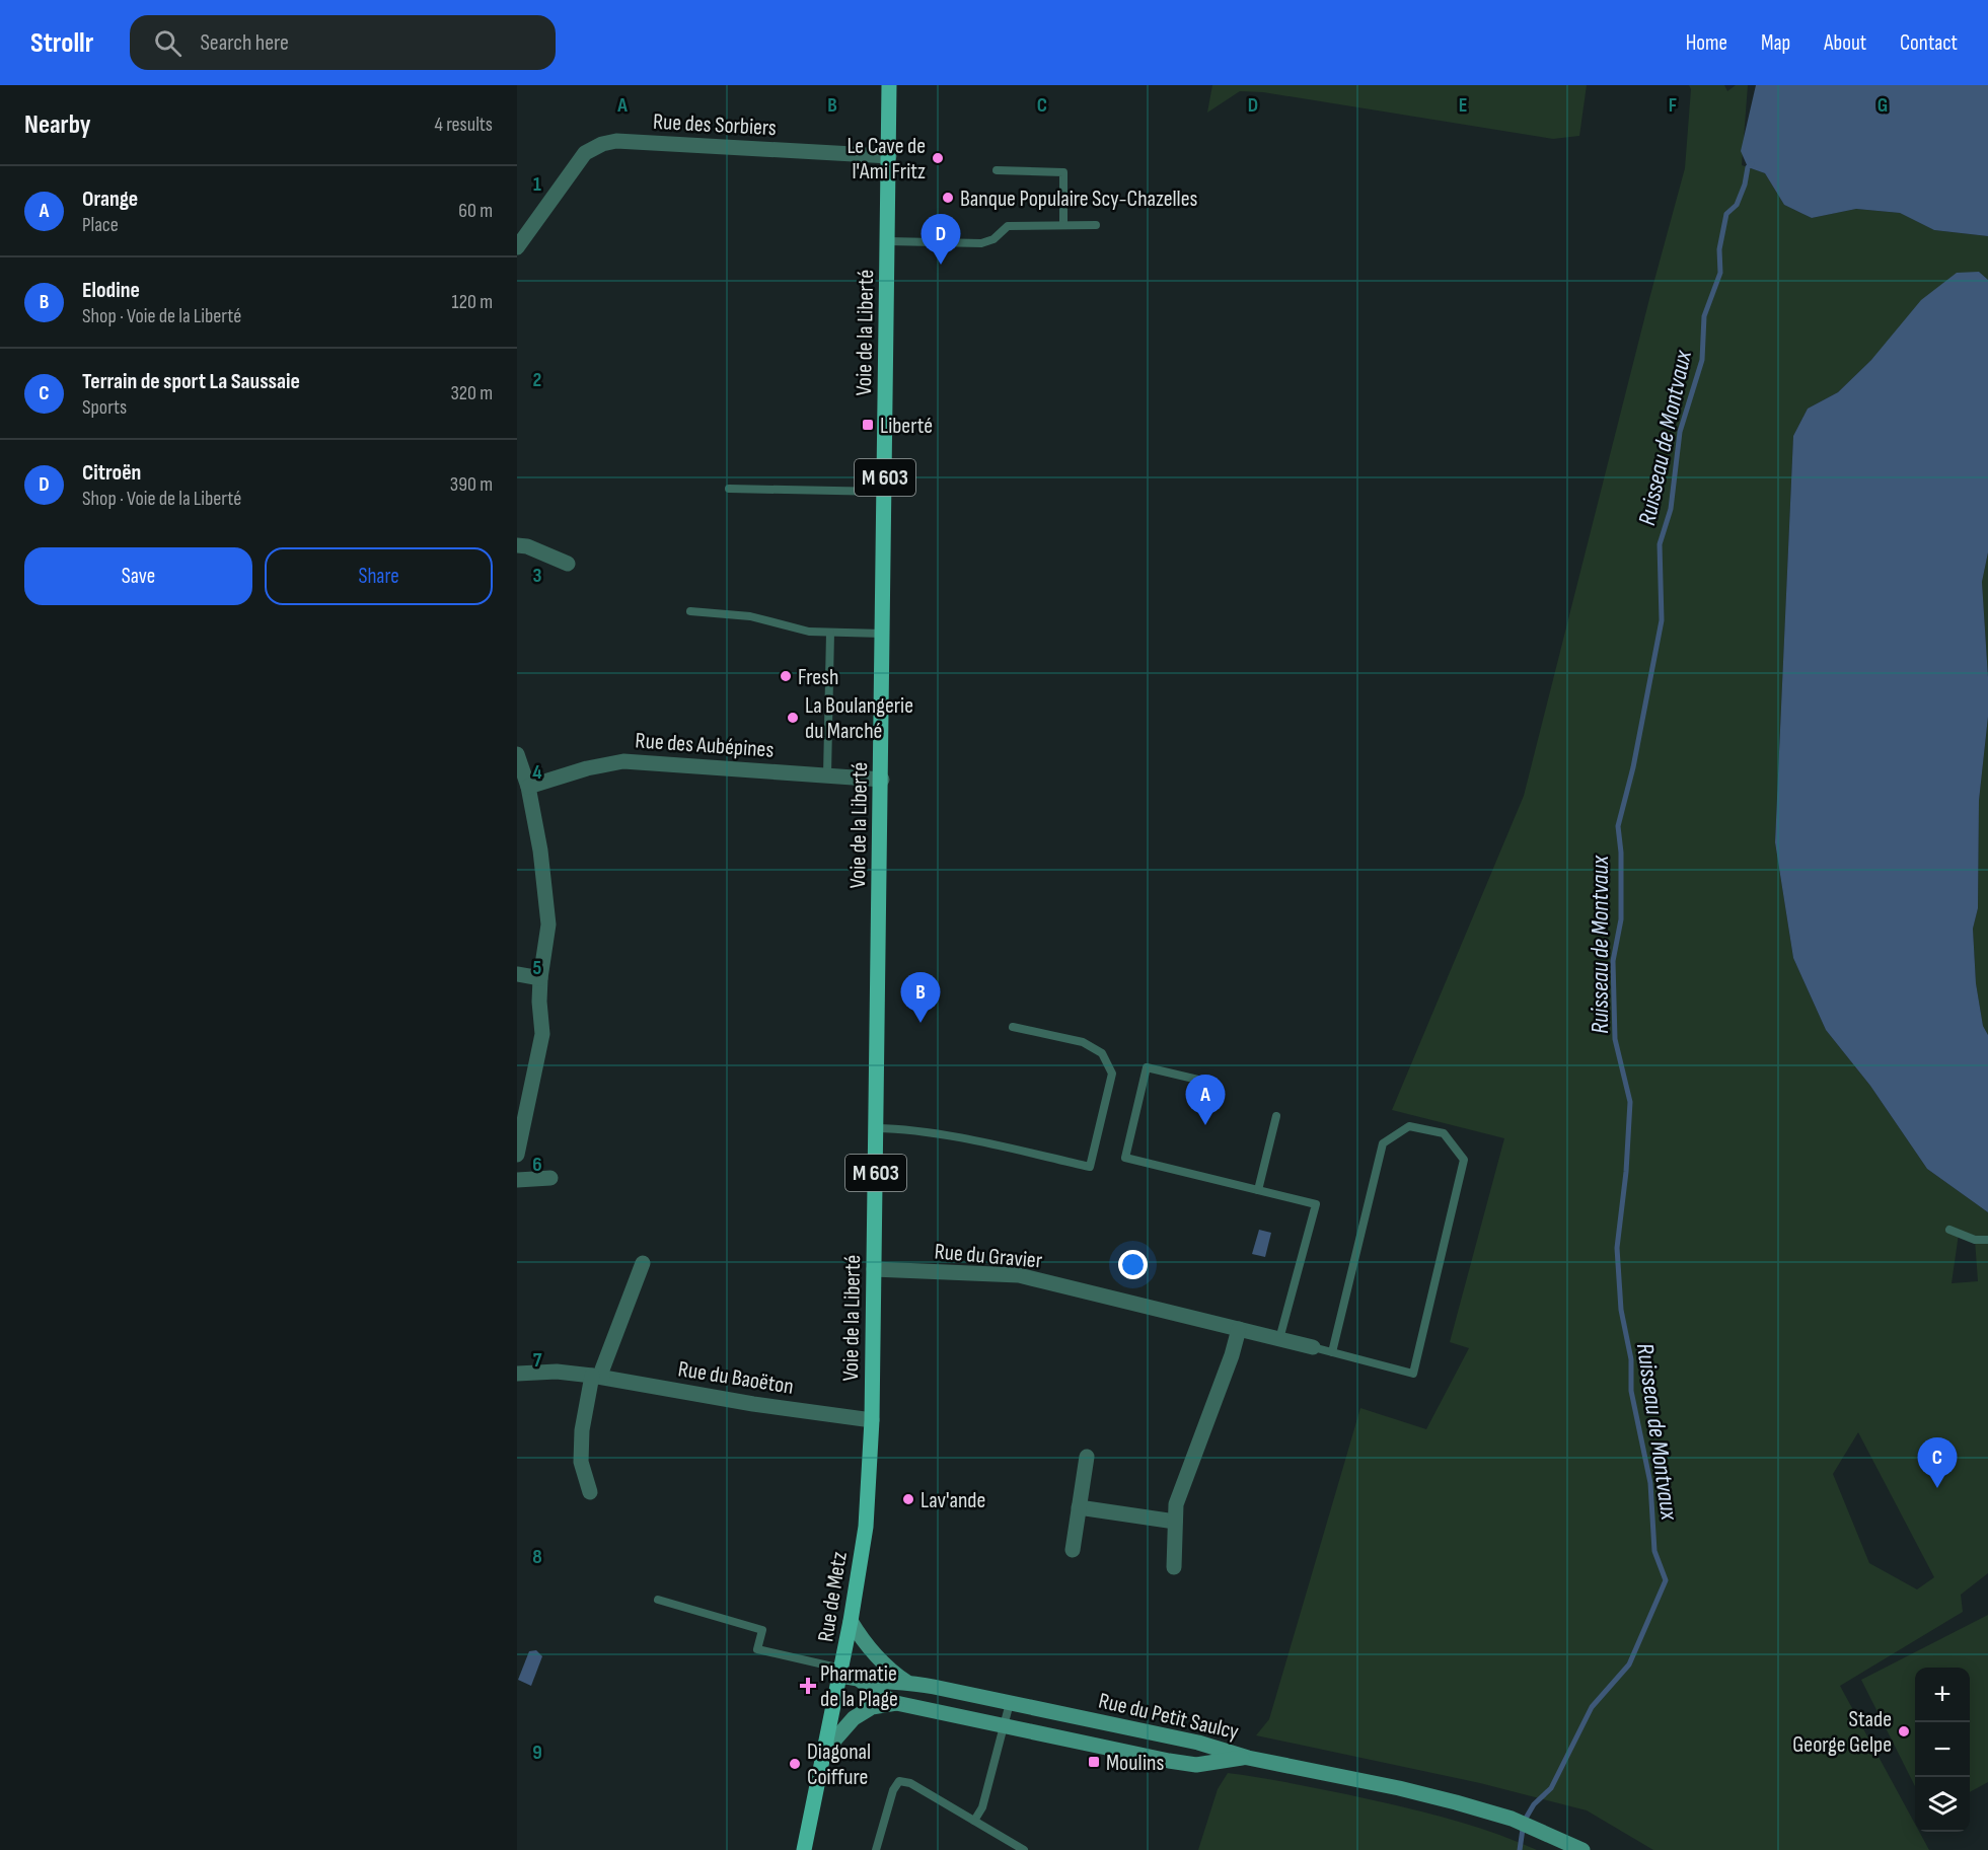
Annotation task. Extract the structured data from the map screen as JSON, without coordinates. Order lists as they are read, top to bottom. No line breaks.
{"streets":{"main road":["Voie de la Liberté","M 603","Rue de Metz","Rue du Petit Saulcy"],"street":["Rue des Sorbiers","Rue des Aubépines","Rue du Gravier","Rue du Baoëton"]},"crossings":[["Rue des Sorbiers","Voie de la Liberté"],["Voie de la Liberté","Rue des Aubépines"],["Voie de la Liberté","Rue du Gravier"],["Voie de la Liberté","Rue du Baoëton"],["Voie de la Liberté","Rue de Metz"],["Rue du Baoëton","Rue de Metz"],["Rue de Metz","Rue du Petit Saulcy"]],"water":["Ruisseau de Montvaux"],"places":{"other":["Le Cave de l'Ami Fritz","Banque Populaire Scy-Chazelles","Fresh","La Boulangerie du Marché","Lav'ande","Stade George Gelpe","Diagonal Coiffure"],"transit":["Liberté","Moulins"],"health":["Pharmatie de la Plage"]},"page":{"header":"Strollr","search":"Search here","nav":["Home","Map","About","Contact"],"heading":["Nearby","4 results"],"list":[{"mark":"A","name":"Orange","note":"Place","value":"60 m"},{"mark":"B","name":"Elodine","note":"Shop · Voie de la Liberté","value":"120 m"},{"mark":"C","name":"Terrain de sport La Saussaie","note":"Sports","value":"320 m"},{"mark":"D","name":"Citroën","note":"Shop · Voie de la Liberté","value":"390 m"}],"pins":["D","B","A","C"],"buttons":["Save","Share"],"map_buttons":["+","−"]},"grid":{"columns":["A","B","C","D","E","F","G"],"rows":["1","2","3","4","5","6","7","8","9"]}}
